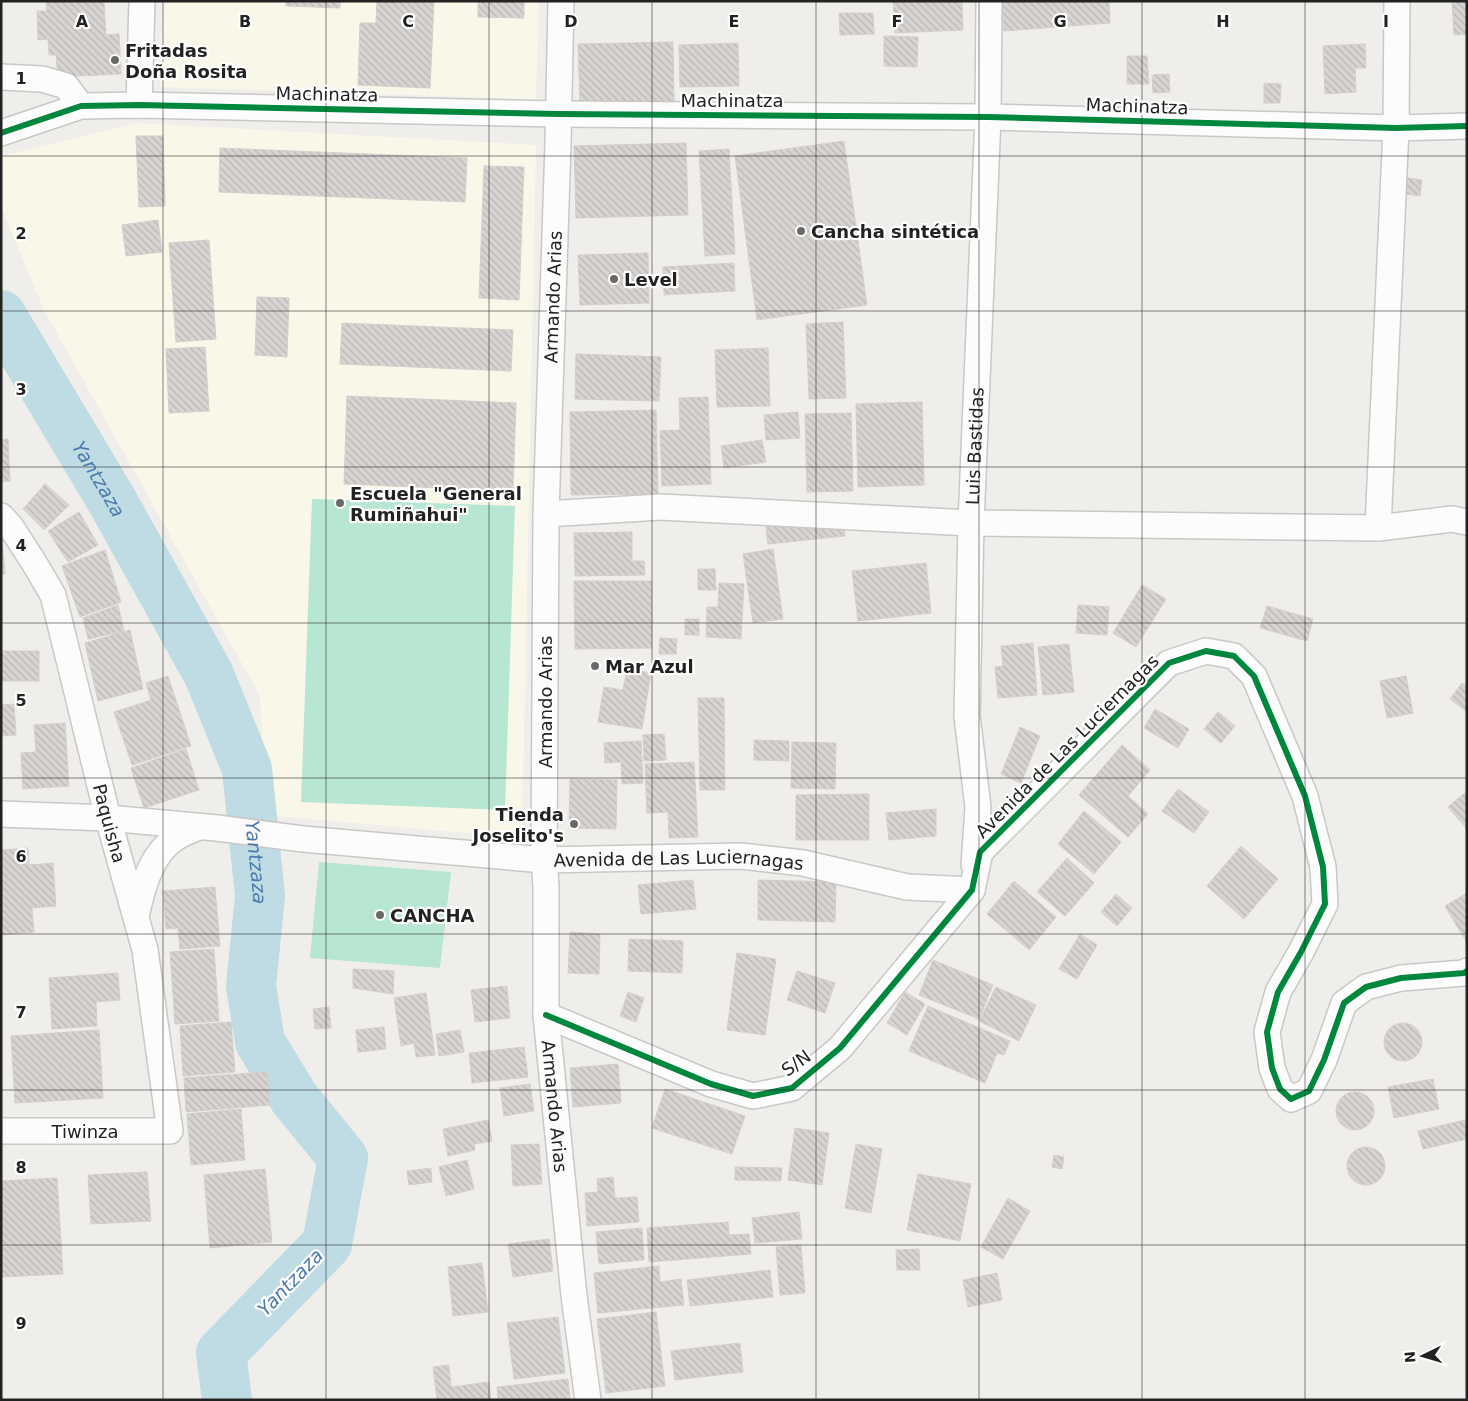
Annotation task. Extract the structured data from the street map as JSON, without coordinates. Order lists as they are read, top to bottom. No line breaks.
{"streets":{"street":["Machinatza","Armando Arias","Luis Bastidas","Avenida de Las Luciernagas","Paquisha","S/N","Tiwinza"]},"crossings":[["Machinatza","Armando Arias"],["Machinatza","Luis Bastidas"],["Armando Arias","Avenida de Las Luciernagas"],["Armando Arias","S/N"],["Luis Bastidas","Avenida de Las Luciernagas"],["Luis Bastidas","S/N"],["Avenida de Las Luciernagas","S/N"],["Paquisha","Tiwinza"]],"water":["Yantzaza"],"places":["Fritadas Doña Rosita","Cancha sintética","Level","Escuela \"General Rumiñahui\"","Mar Azul","Tienda Joselito's","CANCHA"],"north":"left","grid":{"columns":["A","B","C","D","E","F","G","H","I"],"rows":["1","2","3","4","5","6","7","8","9"]}}
